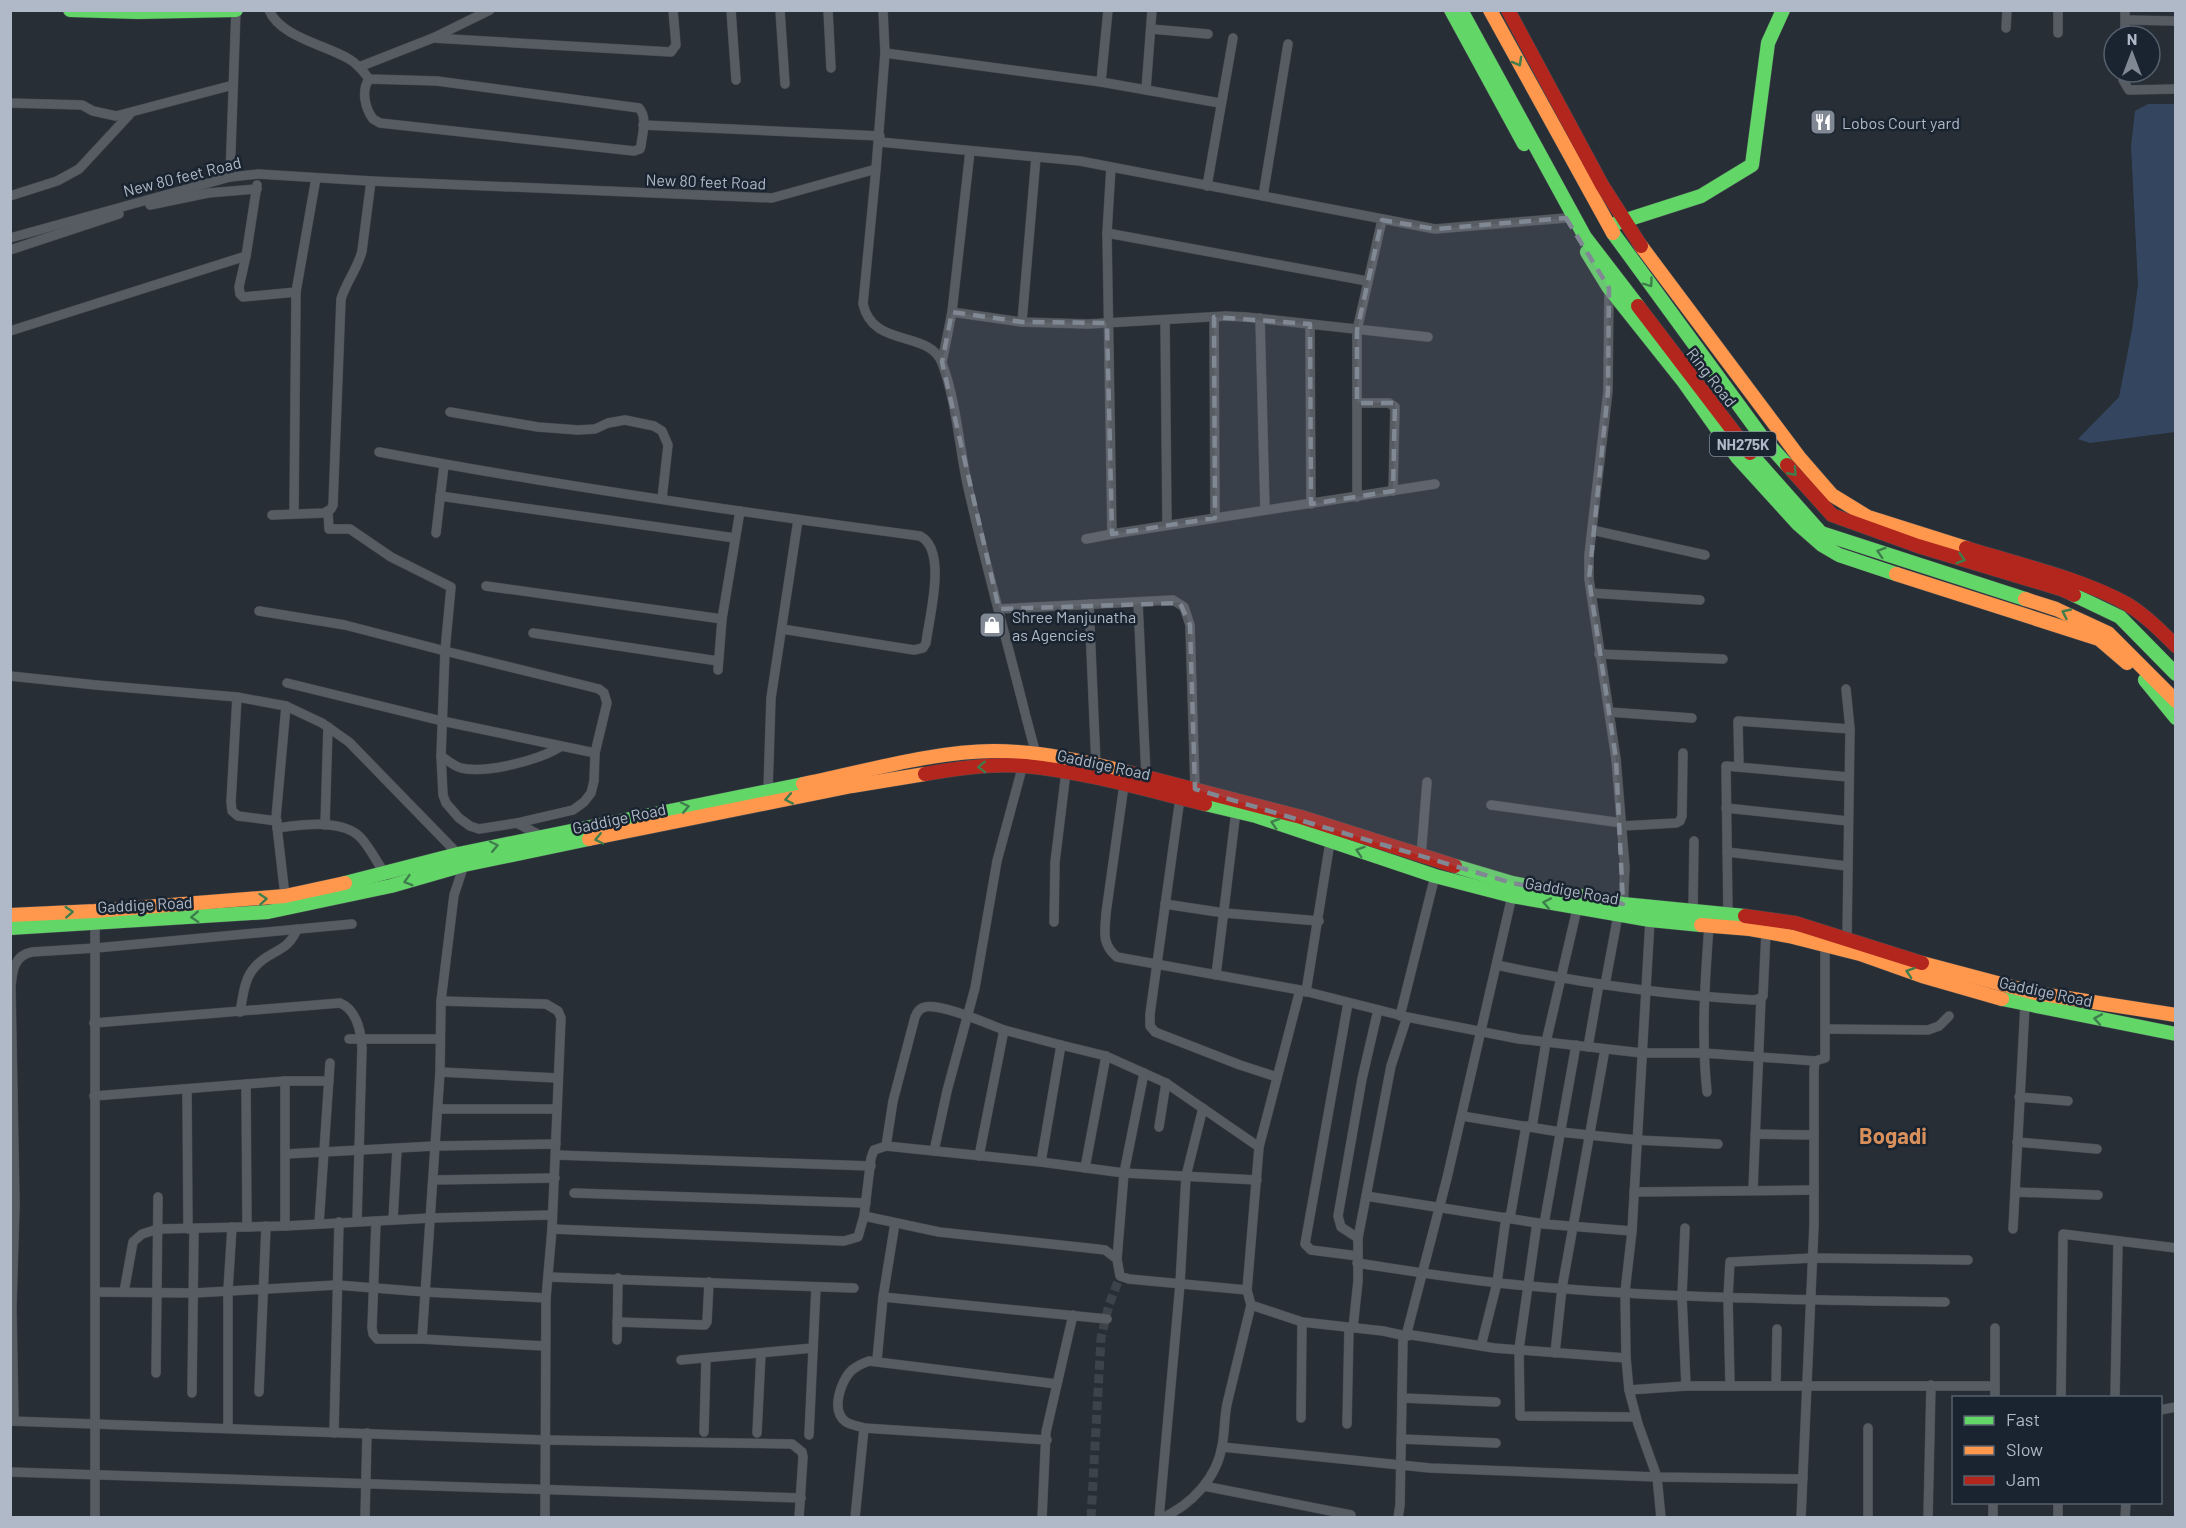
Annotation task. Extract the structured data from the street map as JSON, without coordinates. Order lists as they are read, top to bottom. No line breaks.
{"streets":{"main road":["Ring Road","NH275K","Gaddige Road"],"street":["New 80 feet Road"]},"districts":["Bogadi"],"places":{"restaurant":["Lobos Court yard"],"shop":["Shree Manjunatha as Agencies"]},"legend":["Fast","Slow","Jam"],"north":"top"}
